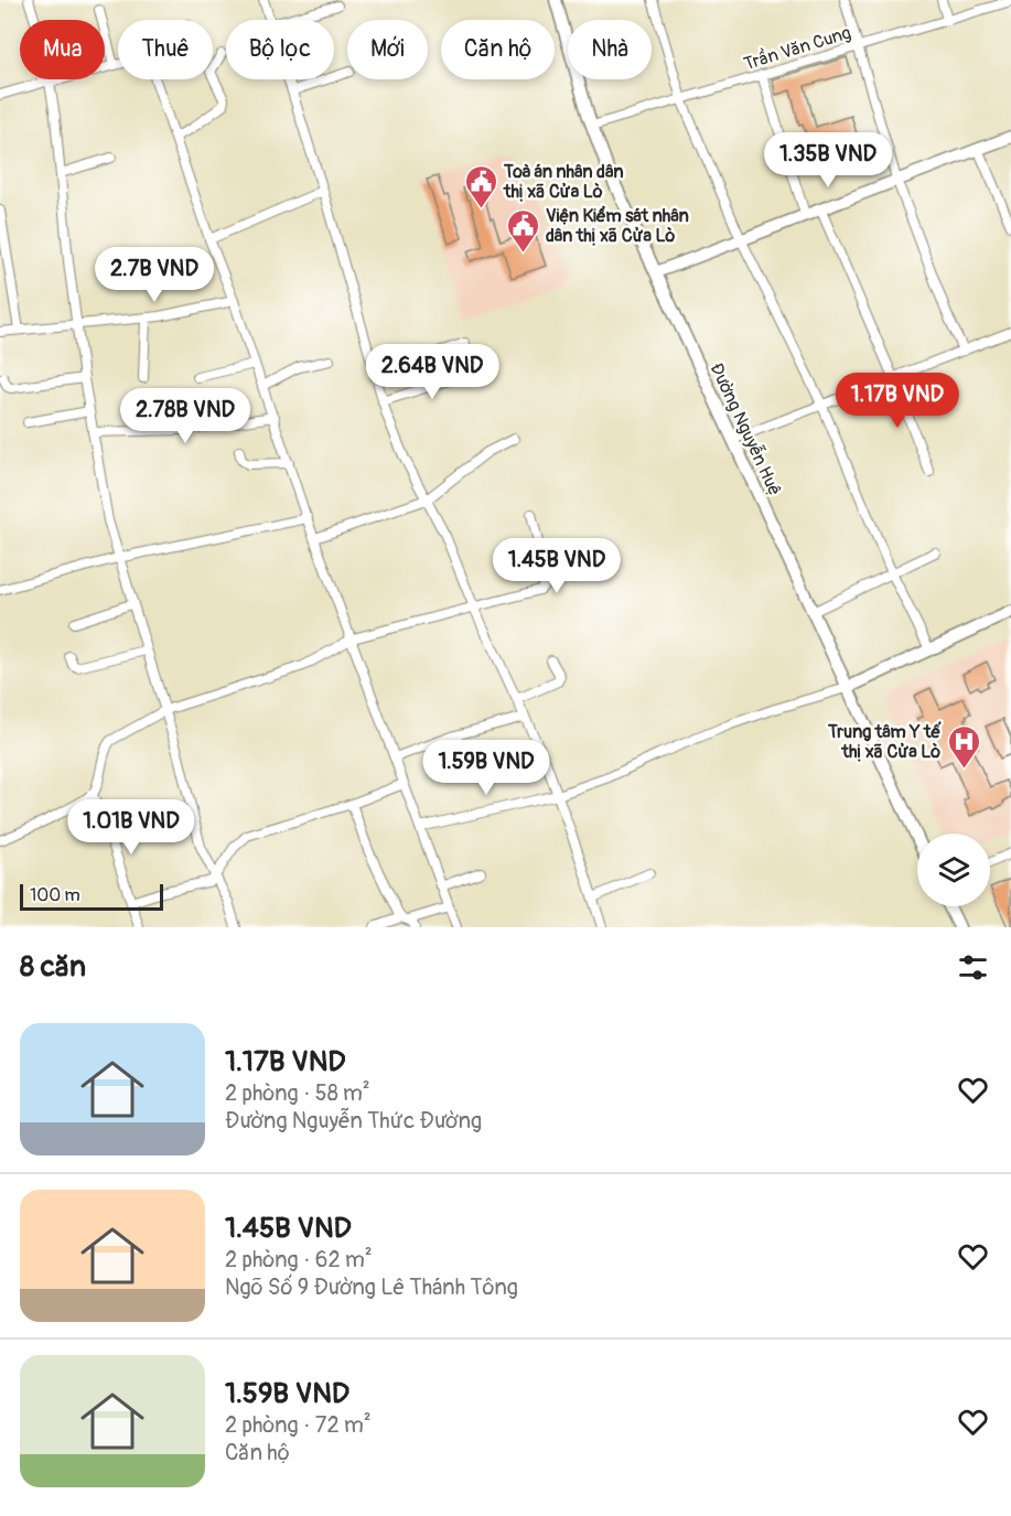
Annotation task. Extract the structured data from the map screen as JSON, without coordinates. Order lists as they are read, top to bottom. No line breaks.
{"streets":{"street":["Trần Văn Cung","Đường Nguyễn Huệ"]},"crossings":[["Trần Văn Cung","Đường Nguyễn Huệ"]],"places":{"public building":["Toà án nhân dân thị xã Cửa Lò","Viện Kiểm sát nhân dân thị xã Cửa Lò"],"hospital":["Trung tâm Y tế thị xã Cửa Lò"]},"scale_bar":"100 m","page":{"chip":["Mua","Thuê","Bộ lọc","Mới","Căn hộ","Nhà"],"price":["1.35B VND","2.7B VND","2.64B VND","1.17B VND","2.78B VND","1.45B VND","1.59B VND","1.01B VND"],"scale":"100 m","heading":"8 căn","list":[{"name":"1.17B VND","note":"2 phòng · 58 m² · Đường Nguyễn Thức Đường"},{"name":"1.45B VND","note":"2 phòng · 62 m² · Ngõ Số 9 Đường Lê Thánh Tông"},{"name":"1.59B VND","note":"2 phòng · 72 m² · Căn hộ"}]}}
